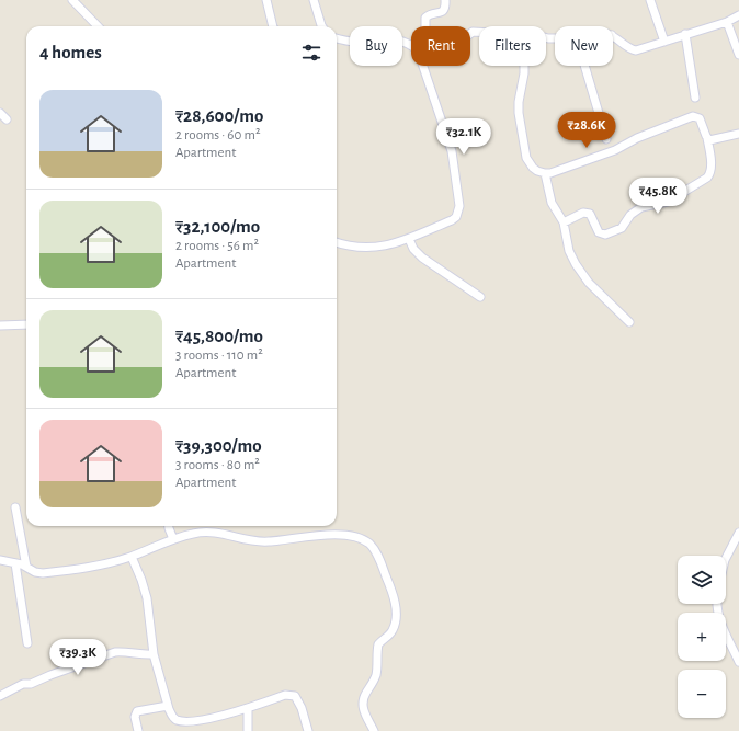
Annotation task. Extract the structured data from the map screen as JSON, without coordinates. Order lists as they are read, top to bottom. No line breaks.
{"page":{"chip":["Buy","Rent","Filters","New"],"heading":"4 homes","list":[{"name":"₹28,600/mo","note":"2 rooms · 60 m² · Apartment"},{"name":"₹32,100/mo","note":"2 rooms · 56 m² · Apartment"},{"name":"₹45,800/mo","note":"3 rooms · 110 m² · Apartment"},{"name":"₹39,300/mo","note":"3 rooms · 80 m² · Apartment"}],"price":["₹28.6K","₹32.1K","₹45.8K","₹39.3K"],"map_buttons":["+","−"]}}
